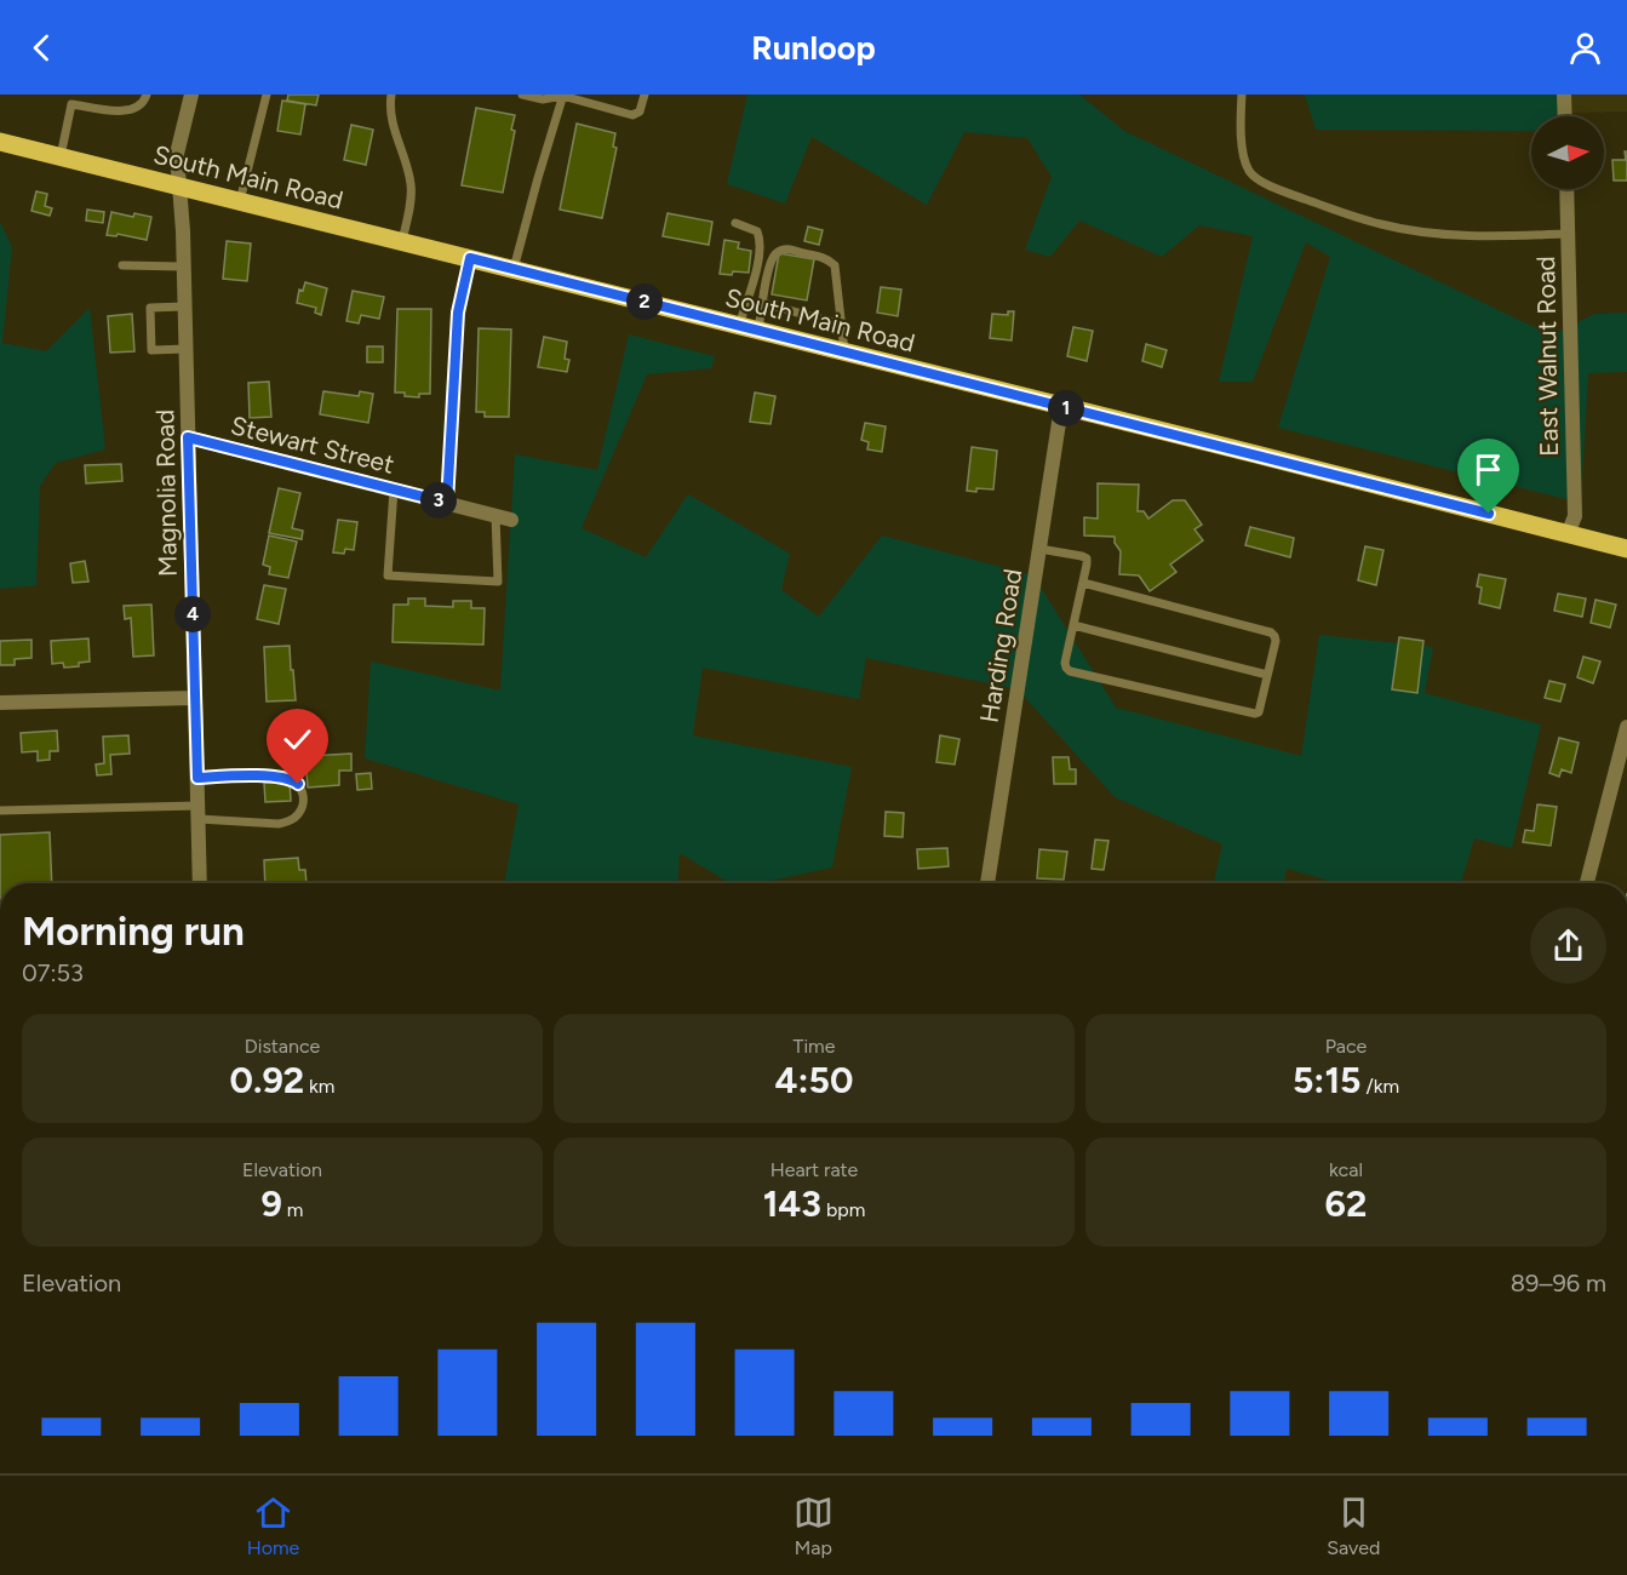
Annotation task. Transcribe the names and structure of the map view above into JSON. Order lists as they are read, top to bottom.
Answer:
{
  "streets": {
    "main road": ["South Main Road"],
    "street": [
      "East Walnut Road",
      "Stewart Street",
      "Magnolia Road",
      "Harding Road"
    ]
  },
  "crossings": [
    ["South Main Road", "East Walnut Road"],
    ["South Main Road", "Magnolia Road"],
    ["South Main Road", "Harding Road"],
    ["Stewart Street", "Magnolia Road"]
  ],
  "north": "right",
  "page": {
    "header": "Runloop",
    "pins": [
      "2",
      "1",
      "3",
      "4"
    ],
    "heading": ["Morning run", "07:53"],
    "stats": [
      ["Distance", "0.92 km"],
      ["Time", "4:50"],
      ["Pace", "5:15 /km"],
      ["Elevation", "9 m"],
      ["Heart rate", "143 bpm"],
      ["kcal", "62"]
    ],
    "chart": ["Elevation", "89–96 m"],
    "tabs": ["Home", "Map", "Saved"]
  }
}
